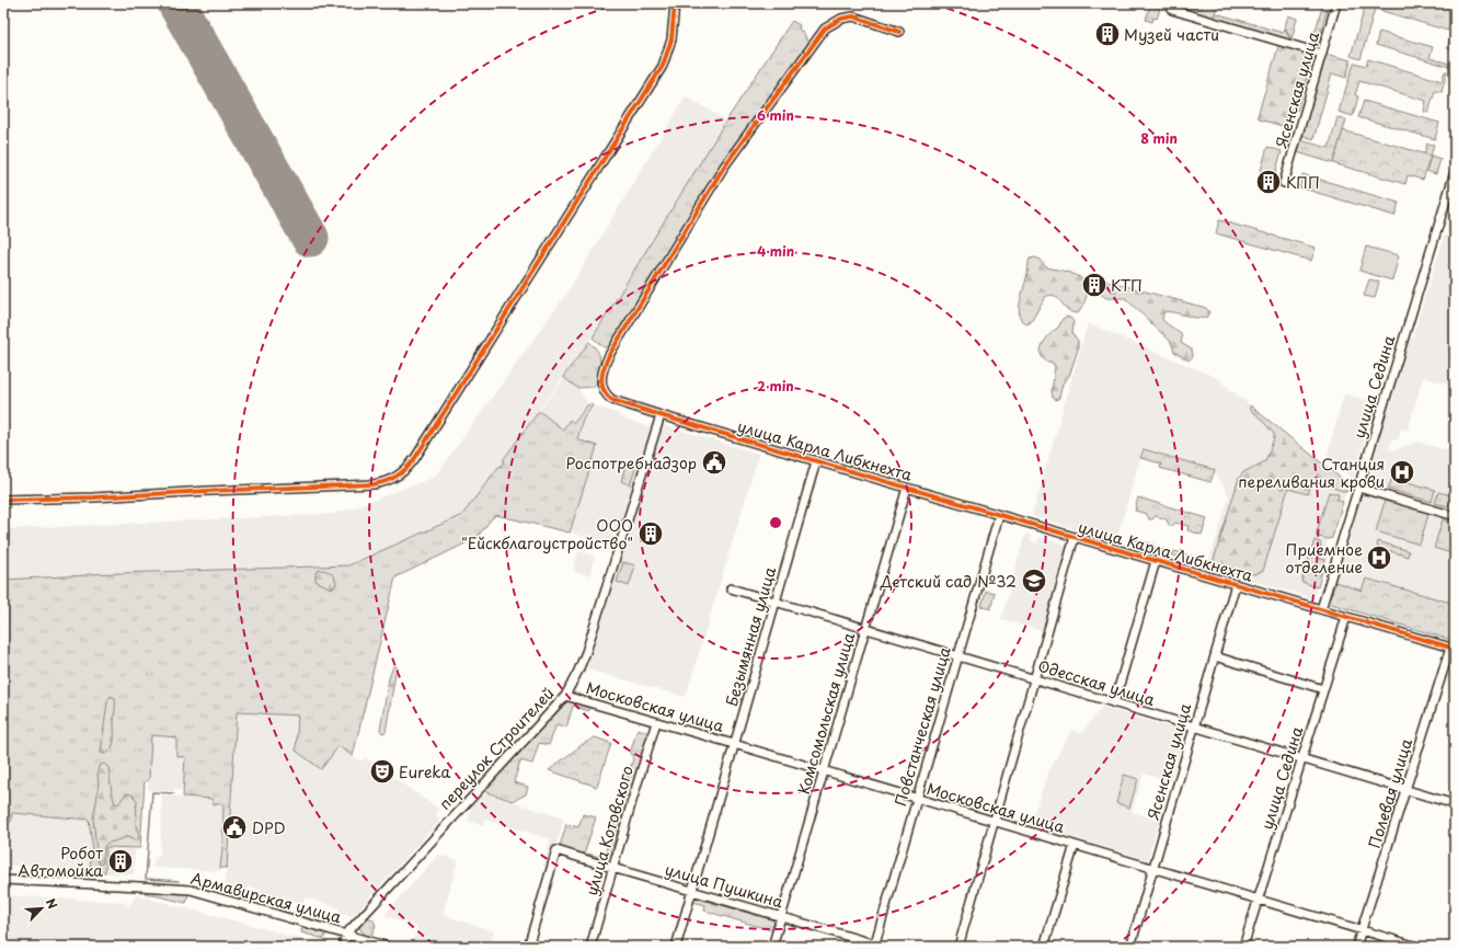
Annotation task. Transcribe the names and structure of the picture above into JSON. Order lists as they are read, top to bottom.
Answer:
{
  "streets": {
    "street": [
      "Ясенская улица",
      "улица Седина",
      "улица Карла Либкнехта",
      "Безымянная улица",
      "Одесская улица",
      "Московская улица",
      "Комсомольская улица",
      "Повстанческая улица",
      "переулок Строителей",
      "Полевая улица",
      "улица Котовского",
      "улица Пушкина",
      "Армавирская улица"
    ]
  },
  "crossings": [
    ["Ясенская улица", "улица Карла Либкнехта"],
    ["Ясенская улица", "Одесская улица"],
    ["Ясенская улица", "Московская улица"],
    ["улица Седина", "улица Карла Либкнехта"],
    ["улица Седина", "Одесская улица"],
    ["улица Седина", "Московская улица"],
    ["улица Карла Либкнехта", "Безымянная улица"],
    ["улица Карла Либкнехта", "Комсомольская улица"],
    ["улица Карла Либкнехта", "Повстанческая улица"],
    ["улица Карла Либкнехта", "переулок Строителей"],
    ["улица Карла Либкнехта", "Полевая улица"],
    ["Безымянная улица", "Одесская улица"],
    ["Безымянная улица", "Московская улица"],
    ["Безымянная улица", "улица Пушкина"],
    ["Одесская улица", "Комсомольская улица"],
    ["Одесская улица", "Повстанческая улица"],
    ["Одесская улица", "Полевая улица"],
    ["Московская улица", "Комсомольская улица"],
    ["Московская улица", "Повстанческая улица"],
    ["Московская улица", "переулок Строителей"],
    ["Московская улица", "Полевая улица"],
    ["Московская улица", "улица Котовского"],
    ["Комсомольская улица", "улица Пушкина"],
    ["Повстанческая улица", "улица Пушкина"],
    ["переулок Строителей", "Армавирская улица"],
    ["улица Котовского", "улица Пушкина"]
  ],
  "places": {
    "building": [
      "Музей части",
      "КПП",
      "КТП",
      "ООО \"Ейскблагоустройство\"",
      "Робот Автомойка"
    ],
    "public building": ["Роспотребнадзор", "DPD"],
    "hospital": ["Станция переливания крови", "Приемное отделение"],
    "school or university": ["Детский сад №32"],
    "theatre": ["Eureka"]
  },
  "north": "top right",
  "rings": [
    "6 min",
    "8 min",
    "4 min",
    "2 min"
  ]
}
